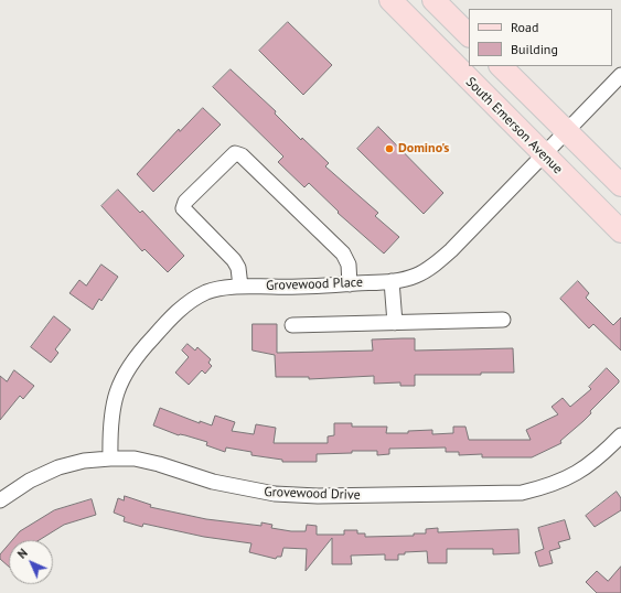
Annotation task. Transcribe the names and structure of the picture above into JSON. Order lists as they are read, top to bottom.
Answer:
{
  "streets": {
    "main road": ["South Emerson Avenue"],
    "street": ["Grovewood Place", "Grovewood Drive"]
  },
  "crossings": [
    ["South Emerson Avenue", "Grovewood Place"],
    ["Grovewood Place", "Grovewood Drive"]
  ],
  "places": ["Domino's"],
  "legend": ["Road", "Building"],
  "north": "top left"
}
